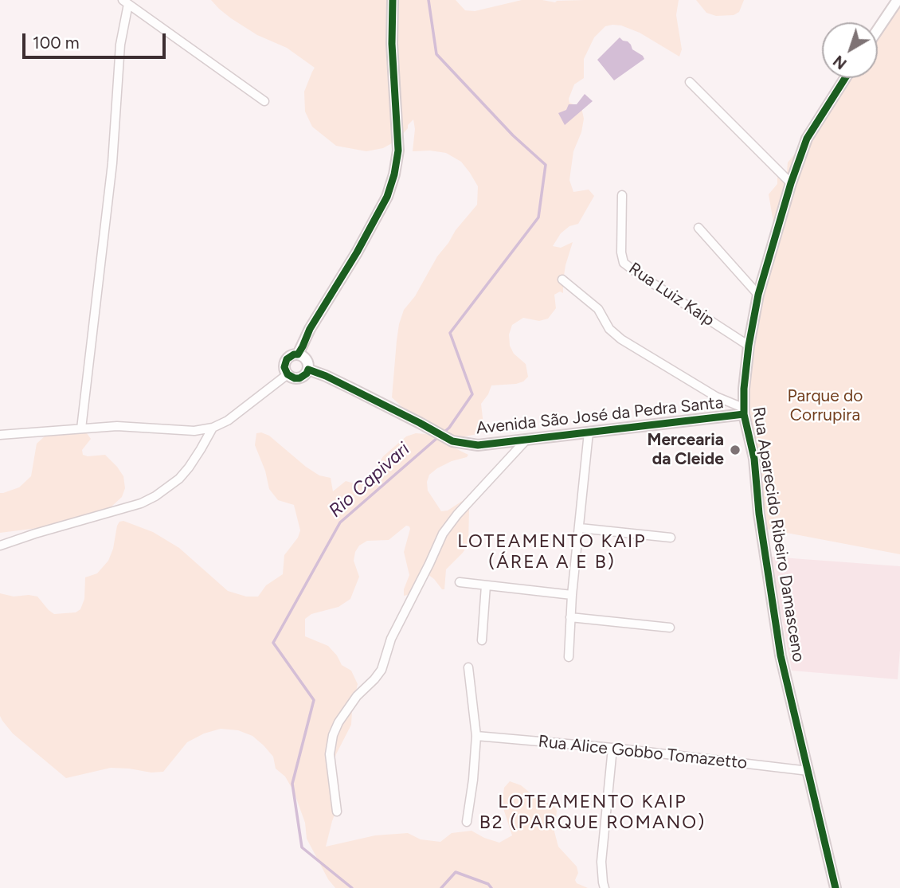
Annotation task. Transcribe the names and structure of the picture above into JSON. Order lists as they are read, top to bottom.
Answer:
{
  "streets": {
    "street": [
      "Rua Luiz Kaip",
      "Avenida São José da Pedra Santa",
      "Rua Aparecido Ribeiro Damasceno",
      "Rua Alice Gobbo Tomazetto"
    ]
  },
  "crossings": [
    ["Rua Luiz Kaip", "Rua Aparecido Ribeiro Damasceno"],
    ["Avenida São José da Pedra Santa", "Rua Aparecido Ribeiro Damasceno"],
    ["Rua Aparecido Ribeiro Damasceno", "Rua Alice Gobbo Tomazetto"]
  ],
  "districts": ["LOTEAMENTO KAIP (ÁREA A E B)", "LOTEAMENTO KAIP B2 (PARQUE ROMANO)"],
  "water": ["Rio Capivari"],
  "parks": ["Parque do Corrupira"],
  "places": ["Mercearia da Cleide"],
  "scale_bar": "100 m",
  "north": "bottom left"
}
